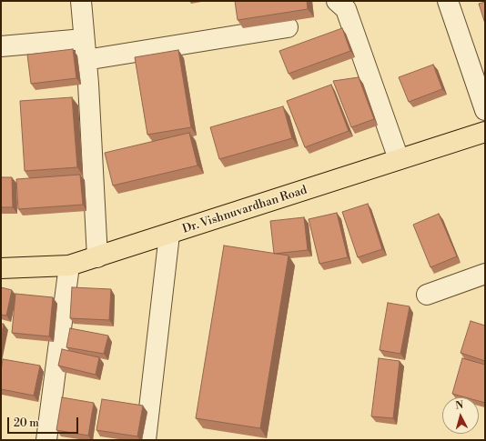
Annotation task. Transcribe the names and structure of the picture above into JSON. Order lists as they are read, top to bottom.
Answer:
{
  "streets": {
    "main road": ["Dr. Vishnuvardhan Road"]
  },
  "scale_bar": "20 m",
  "north": "top"
}
